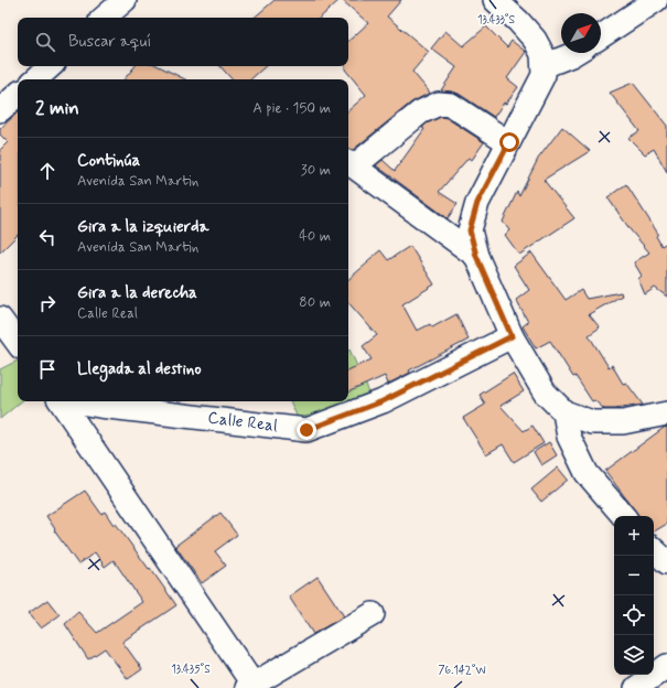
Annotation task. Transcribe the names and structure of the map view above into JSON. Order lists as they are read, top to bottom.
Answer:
{
  "streets": {
    "street": ["Calle Real"]
  },
  "north": "top right",
  "page": {
    "search": "Buscar aquí",
    "heading": ["2 min", "A pie · 150 m"],
    "list": [
      ["Continúa", "Avenida San Martin", "30 m"],
      ["Gira a la izquierda", "Avenida San Martin", "40 m"],
      ["Gira a la derecha", "Calle Real", "80 m"],
      "Llegada al destino"
    ],
    "map_buttons": ["+", "−"]
  },
  "coordinates": ["13.433°S", "13.435°S", "76.142°W"]
}
